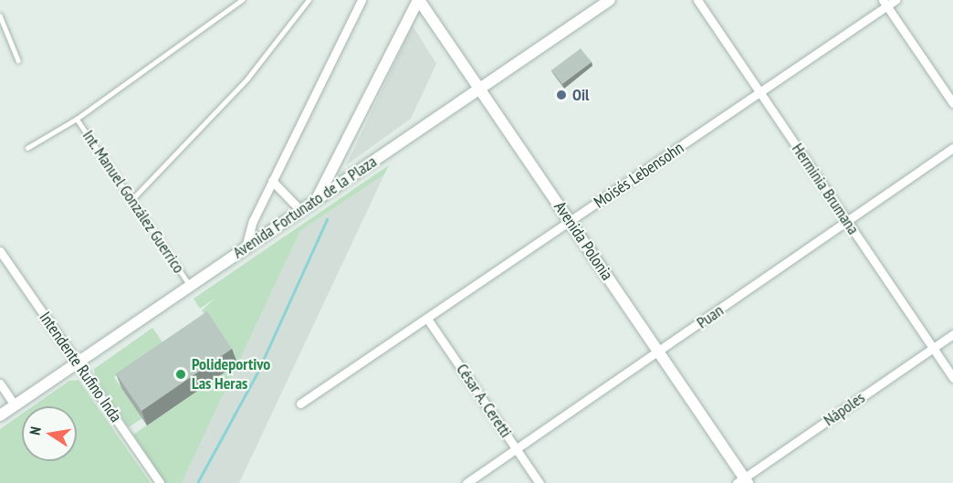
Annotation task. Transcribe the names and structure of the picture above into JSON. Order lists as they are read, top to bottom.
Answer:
{
  "streets": {
    "main road": ["Avenida Fortunato de la Plaza", "Avenida Polonia"],
    "street": [
      "Moisés Lebensohn",
      "Herminia Brumana",
      "Puan",
      "Intendente Rufino Inda",
      "César A. Ceretti",
      "Nápoles"
    ],
    "lane": ["Int. Manuel González Guerrico"]
  },
  "crossings": [
    ["Moisés Lebensohn", "Herminia Brumana"],
    ["Moisés Lebensohn", "Avenida Polonia"],
    ["Moisés Lebensohn", "César A. Ceretti"],
    ["Herminia Brumana", "Puan"],
    ["Herminia Brumana", "Nápoles"],
    ["Int. Manuel González Guerrico", "Avenida Fortunato de la Plaza"],
    ["Avenida Fortunato de la Plaza", "Avenida Polonia"],
    ["Avenida Fortunato de la Plaza", "Intendente Rufino Inda"],
    ["Avenida Polonia", "Puan"],
    ["Avenida Polonia", "Nápoles"],
    ["Puan", "César A. Ceretti"]
  ],
  "places": ["Oil", "Polideportivo Las Heras"],
  "north": "left"
}
